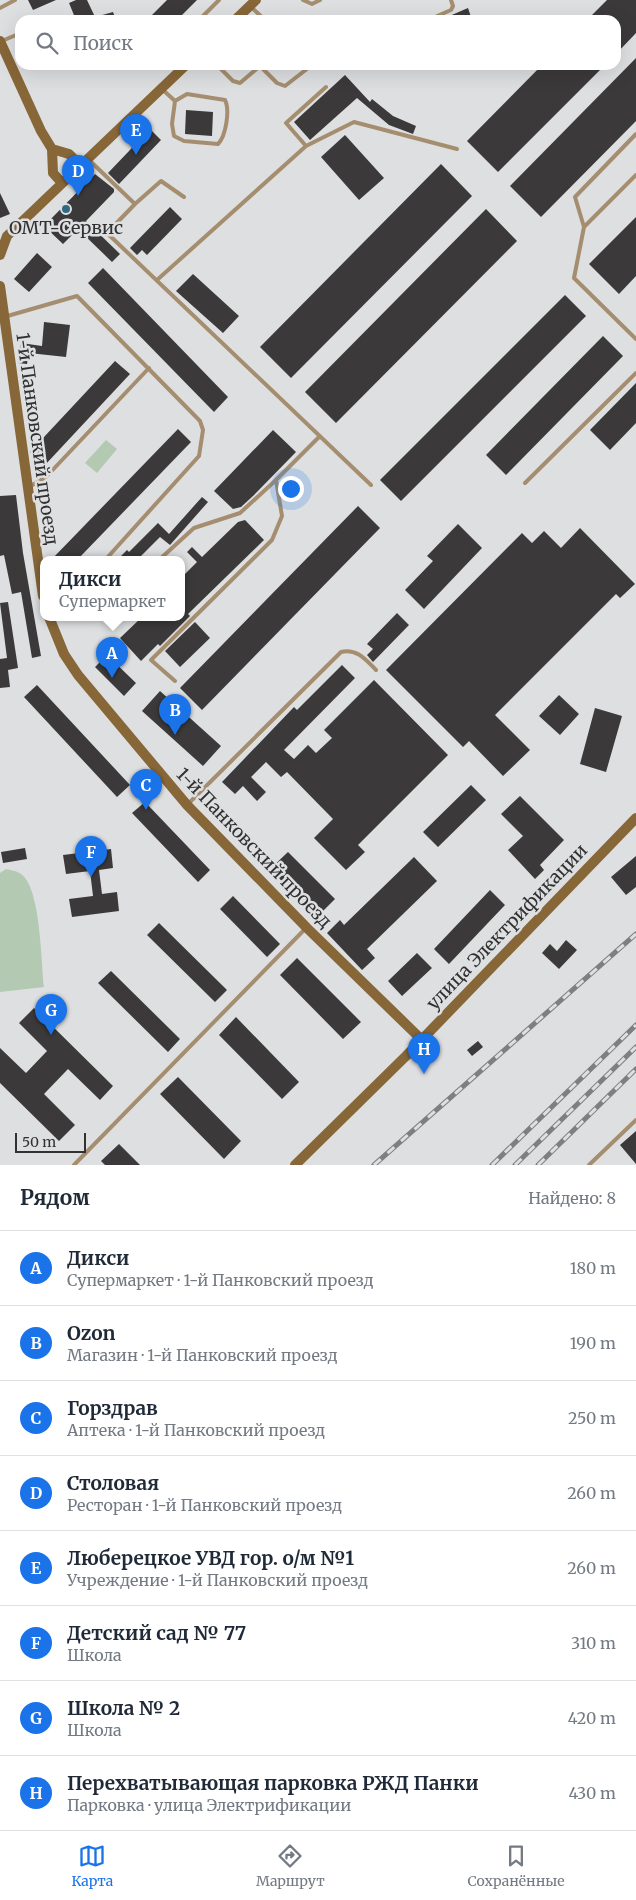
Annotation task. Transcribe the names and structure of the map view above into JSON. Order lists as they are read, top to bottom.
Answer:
{
  "streets": {
    "street": ["1-й Панковский проезд", "улица Электрификации"]
  },
  "crossings": [
    ["1-й Панковский проезд", "улица Электрификации"]
  ],
  "places": ["ОМТ-Сервис"],
  "scale_bar": "50 m",
  "page": {
    "search": "Поиск",
    "pins": [
      "E",
      "D",
      "A",
      "B",
      "C",
      "F",
      "G",
      "H"
    ],
    "popup": ["Дикси", "Супермаркет"],
    "scale": "50 m",
    "heading": ["Рядом", "Найдено: 8"],
    "list": [
      {
        "mark": "A",
        "name": "Дикси",
        "note": "Супермаркет · 1-й Панковский проезд",
        "value": "180 m"
      },
      {
        "mark": "B",
        "name": "Ozon",
        "note": "Магазин · 1-й Панковский проезд",
        "value": "190 m"
      },
      {
        "mark": "C",
        "name": "Горздрав",
        "note": "Аптека · 1-й Панковский проезд",
        "value": "250 m"
      },
      {
        "mark": "D",
        "name": "Столовая",
        "note": "Ресторан · 1-й Панковский проезд",
        "value": "260 m"
      },
      {
        "mark": "E",
        "name": "Люберецкое УВД гор. о/м №1",
        "note": "Учреждение · 1-й Панковский проезд",
        "value": "260 m"
      },
      {
        "mark": "F",
        "name": "Детский сад № 77",
        "note": "Школа",
        "value": "310 m"
      },
      {
        "mark": "G",
        "name": "Школа № 2",
        "note": "Школа",
        "value": "420 m"
      },
      {
        "mark": "H",
        "name": "Перехватывающая парковка РЖД Панки",
        "note": "Парковка · улица Электрификации",
        "value": "430 m"
      }
    ],
    "nav": ["Карта", "Маршрут", "Сохранённые"]
  }
}
